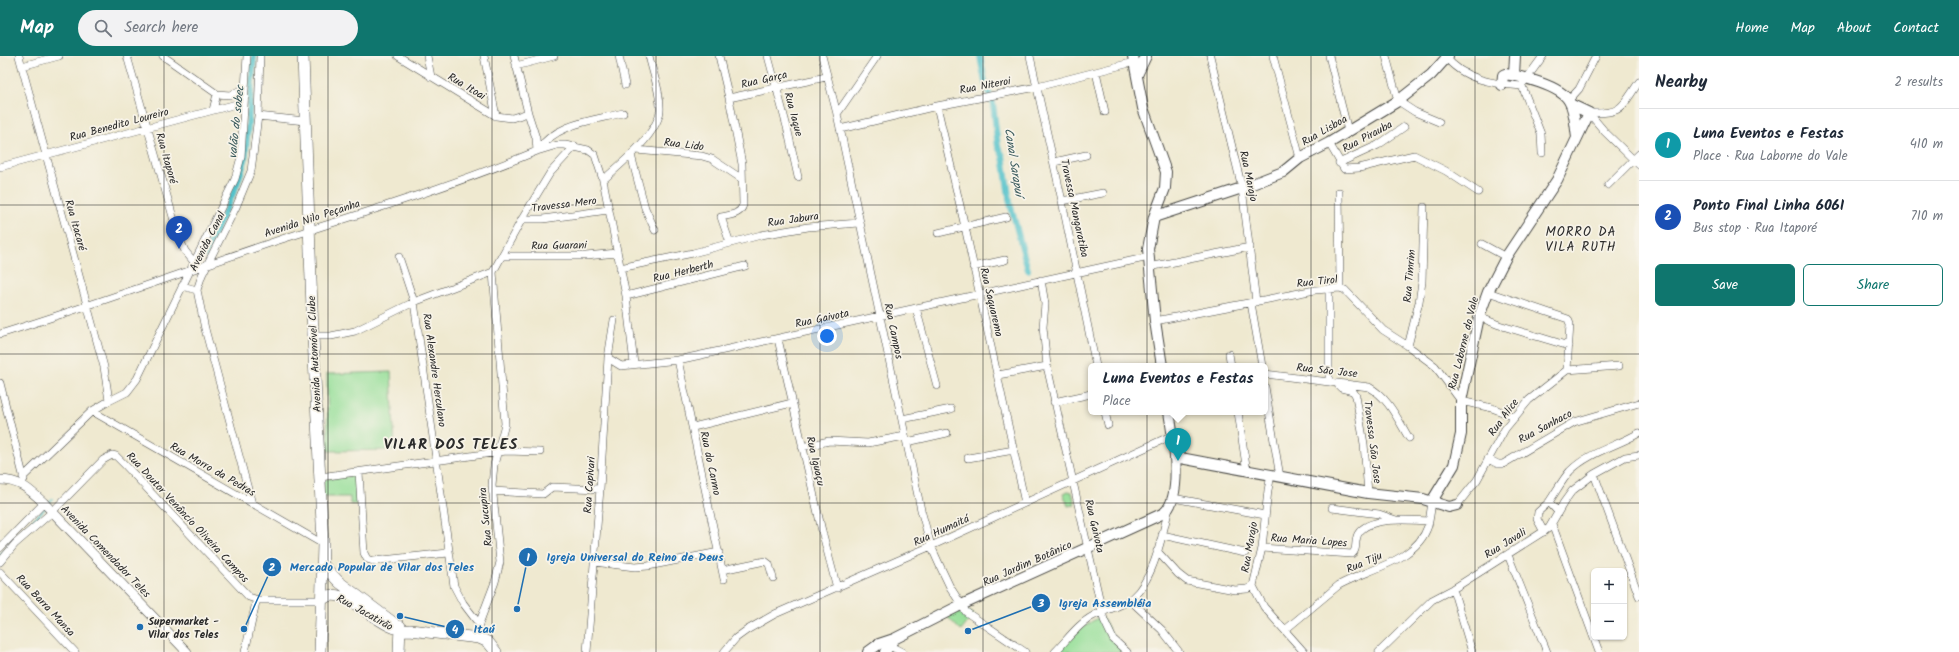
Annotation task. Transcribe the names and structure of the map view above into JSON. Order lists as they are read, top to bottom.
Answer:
{
  "streets": {
    "main road": [
      "Rua Lisboa",
      "Rua Laborne do Vale",
      "Avenida Automóvel Clube",
      "Rua Jardim Botânico",
      "Rua Jacatirão"
    ],
    "street": [
      "Rua Garça",
      "Rua Niteroi",
      "Rua Itoai",
      "Rua Iaque",
      "Rua Benedito Loureiro",
      "Rua Pirauba",
      "Rua Lido",
      "Rua Itaporé",
      "Rua Marajo",
      "Travessa Mero",
      "Travessa Mangaratiba",
      "Avenida Nilo Peçanha",
      "Rua Jabura",
      "Rua Itacaré",
      "Avenida Canal",
      "Rua Guarani",
      "Rua Herberth",
      "Rua Timrim",
      "Rua Tirol",
      "Rua Saquarema",
      "Rua Gaivota",
      "Rua Campos",
      "Rua Alexandre Herculano",
      "Rua Sāo Jose",
      "Rua Alice",
      "Rua Sanhaco",
      "Travessa Sāo Jose",
      "Rua Iguaçu",
      "Rua do Carmo",
      "Rua Morro da Pedras",
      "Rua Capivari",
      "Rua Doutor Venâncio Oliveira Campos",
      "Rua Sucupira",
      "Rua Humaitá",
      "Rua Maria Lopes",
      "Rua Javali",
      "Avenida Comendador Teles",
      "Rua Tiju",
      "Rua Barra Mansa"
    ]
  },
  "crossings": [
    ["Rua Garça", "Rua Iaque"],
    ["Rua Garça", "Rua Campos"],
    ["Rua Niteroi", "Travessa Mangaratiba"],
    ["Rua Niteroi", "Rua Saquarema"],
    ["Rua Niteroi", "Rua Campos"],
    ["Rua Benedito Loureiro", "Rua Itaporé"],
    ["Rua Benedito Loureiro", "Rua Itacaré"],
    ["Rua Benedito Loureiro", "Avenida Canal"],
    ["Rua Lisboa", "Rua Marajo"],
    ["Rua Itaporé", "Avenida Nilo Peçanha"],
    ["Rua Itaporé", "Avenida Canal"],
    ["Rua Marajo", "Rua Tirol"],
    ["Rua Marajo", "Rua Gaivota"],
    ["Rua Marajo", "Rua Maria Lopes"],
    ["Rua Marajo", "Rua Tiju"],
    ["Travessa Mangaratiba", "Rua Gaivota"],
    ["Avenida Nilo Peçanha", "Rua Itacaré"],
    ["Avenida Nilo Peçanha", "Avenida Canal"],
    ["Avenida Nilo Peçanha", "Avenida Automóvel Clube"],
    ["Rua Jabura", "Rua Campos"],
    ["Rua Itacaré", "Avenida Canal"],
    ["Rua Timrim", "Rua Tirol"],
    ["Rua Tirol", "Rua Laborne do Vale"],
    ["Rua Saquarema", "Rua Gaivota"],
    ["Rua Saquarema", "Rua Humaitá"],
    ["Rua Gaivota", "Rua Campos"],
    ["Rua Gaivota", "Rua Iguaçu"],
    ["Rua Gaivota", "Rua do Carmo"],
    ["Rua Gaivota", "Rua Capivari"],
    ["Rua Gaivota", "Rua Humaitá"],
    ["Rua Gaivota", "Rua Jardim Botânico"],
    ["Rua Campos", "Rua Humaitá"],
    ["Rua Campos", "Rua Jardim Botânico"],
    ["Rua Laborne do Vale", "Rua Tiju"],
    ["Avenida Automóvel Clube", "Rua Morro da Pedras"],
    ["Avenida Automóvel Clube", "Rua Jacatirão"],
    ["Rua Alexandre Herculano", "Rua Sucupira"],
    ["Rua Sāo Jose", "Travessa Sāo Jose"],
    ["Rua Alice", "Rua Sanhaco"],
    ["Rua Iguaçu", "Rua Humaitá"],
    ["Rua Doutor Venâncio Oliveira Campos", "Avenida Comendador Teles"],
    ["Rua Sucupira", "Rua Jacatirão"],
    ["Rua Maria Lopes", "Rua Tiju"]
  ],
  "districts": ["MORRO DA VILA RUTH", "VILAR DOS TELES"],
  "water": ["valão do sobec", "Canal Sarapuí"],
  "places": [
    "Igreja Universal do Reino de Deus",
    "Itaú",
    "Supermarket - Vilar dos Teles",
    "Mercado Popular de Vilar dos Teles",
    "Igreja Assembléia"
  ],
  "page": {
    "header": "Map",
    "search": "Search here",
    "nav": [
      "Home",
      "Map",
      "About",
      "Contact"
    ],
    "heading": ["Nearby", "2 results"],
    "list": [
      {
        "mark": "1",
        "name": "Luna Eventos e Festas",
        "note": "Place · Rua Laborne do Vale",
        "value": "410 m"
      },
      {
        "mark": "2",
        "name": "Ponto Final Linha 606I",
        "note": "Bus stop · Rua Itaporé",
        "value": "710 m"
      }
    ],
    "pins": ["2", "1"],
    "buttons": ["Save", "Share"],
    "popup": ["Luna Eventos e Festas", "Place"],
    "map_buttons": ["+", "−"]
  }
}
